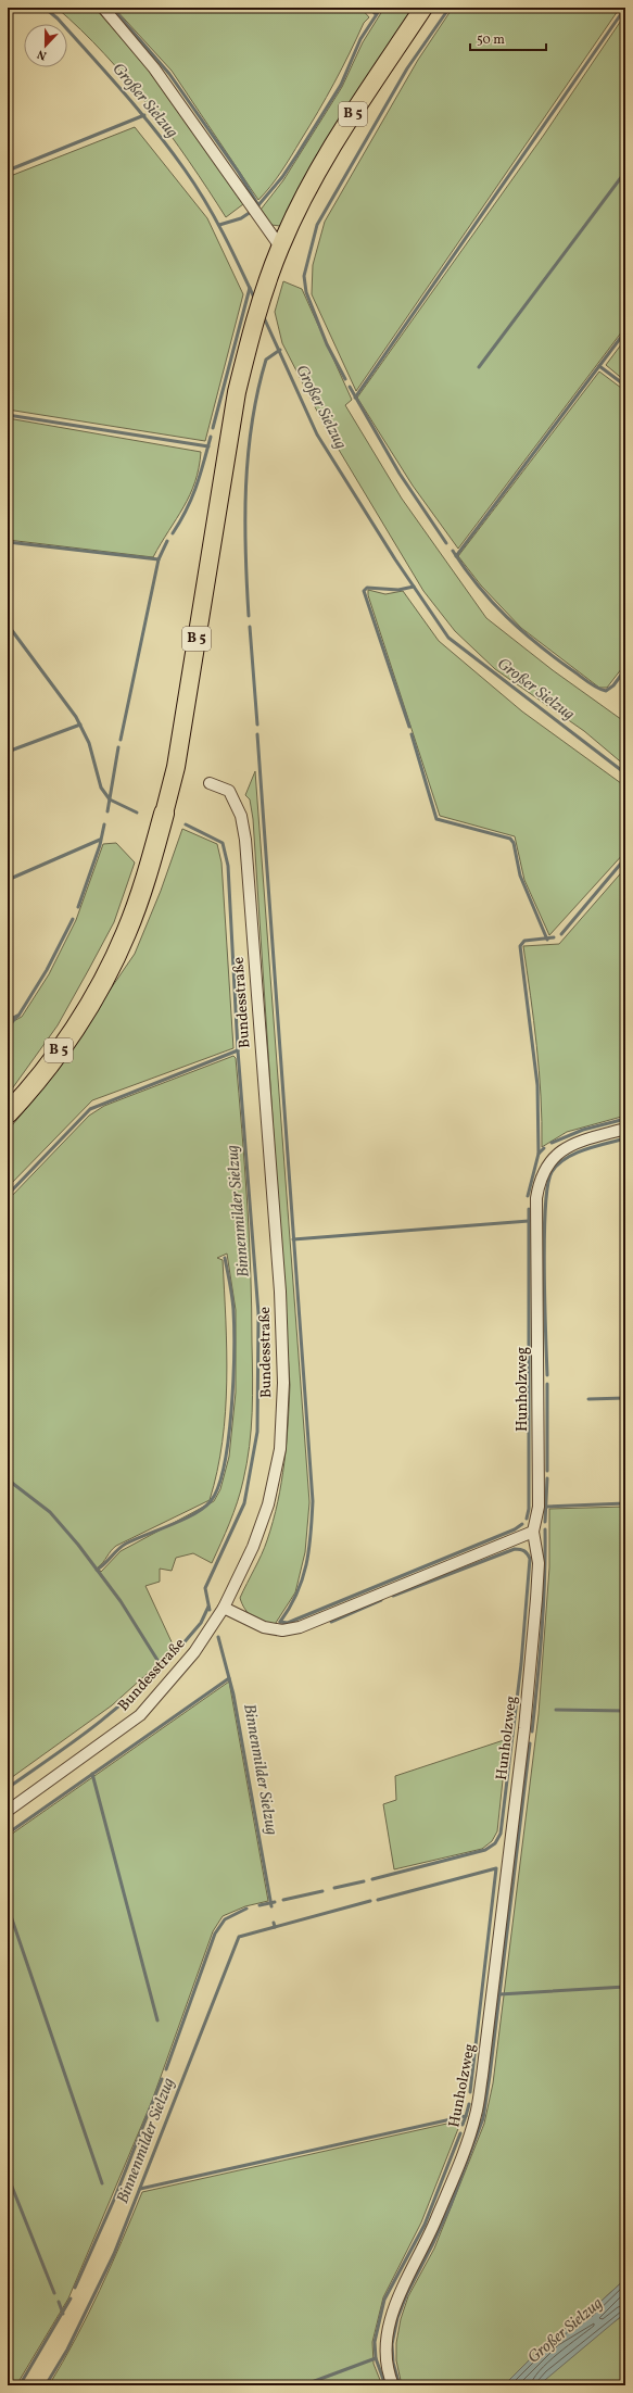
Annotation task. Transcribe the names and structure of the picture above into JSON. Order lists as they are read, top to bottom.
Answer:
{
  "streets": {
    "highway": ["B 5"],
    "street": ["Bundesstraße", "Hunholzweg"]
  },
  "water": ["Großer Sielzug", "Binnenmilder Sielzug"],
  "scale_bar": "50 m",
  "north": "bottom"
}
